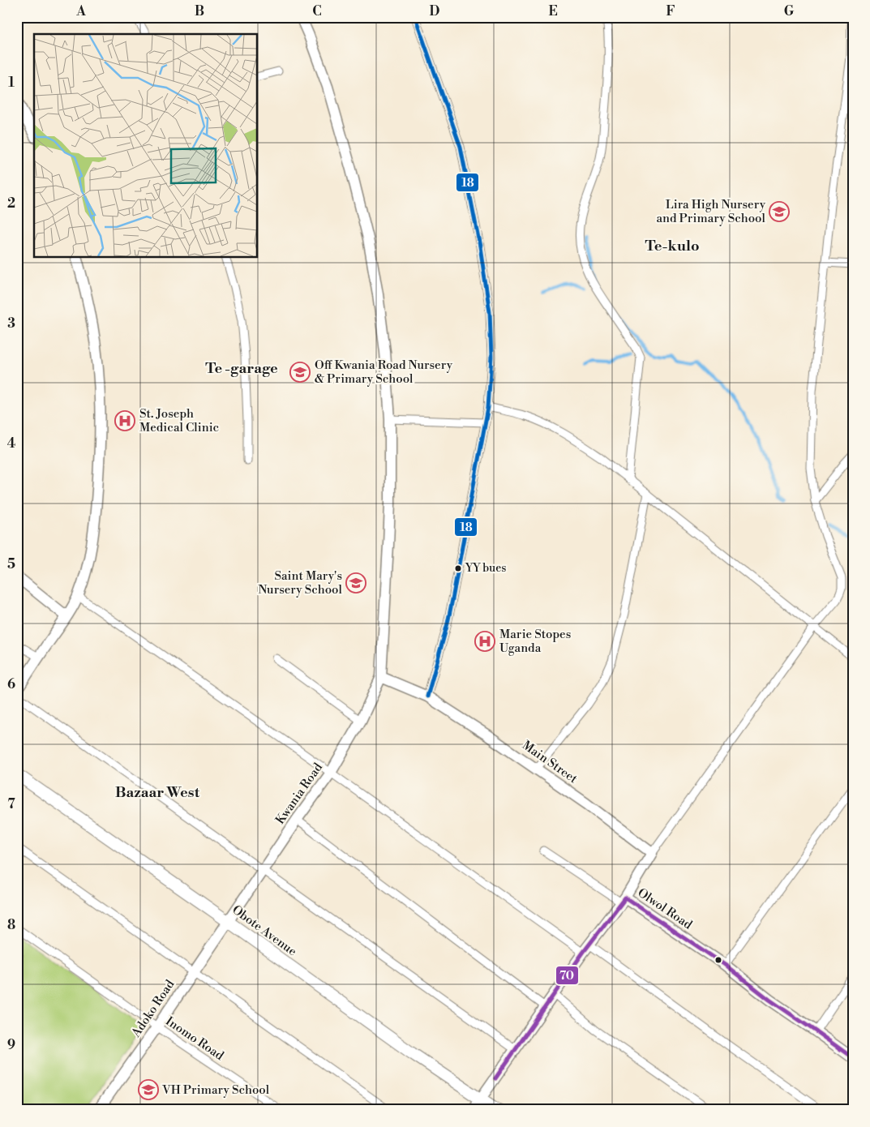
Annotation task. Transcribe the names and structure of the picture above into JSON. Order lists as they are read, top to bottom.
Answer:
{
  "streets": {
    "main road": ["Obote Avenue"],
    "street": [
      "Main Street",
      "Kwania Road",
      "Olwol Road",
      "Adoko Road",
      "Inomo Road"
    ]
  },
  "crossings": [
    ["Main Street", "Kwania Road"],
    ["Kwania Road", "Obote Avenue"],
    ["Kwania Road", "Adoko Road"],
    ["Olwol Road", "Obote Avenue"],
    ["Obote Avenue", "Adoko Road"],
    ["Adoko Road", "Inomo Road"]
  ],
  "districts": ["Te-kulo", "Te -garage", "Bazaar West"],
  "places": {
    "school or university": [
      "Lira High Nursery and Primary School",
      "Off Kwania Road Nursery & Primary School",
      "Saint Mary's Nursery School",
      "VH Primary School"
    ],
    "hospital": ["St. Joseph Medical Clinic", "Marie Stopes Uganda"],
    "other": ["YY bues"]
  },
  "lines": ["transit line 18", "transit line 70"],
  "grid": {
    "columns": [
      "A",
      "B",
      "C",
      "D",
      "E",
      "F",
      "G"
    ],
    "rows": [
      "1",
      "2",
      "3",
      "4",
      "5",
      "6",
      "7",
      "8",
      "9"
    ]
  }
}
